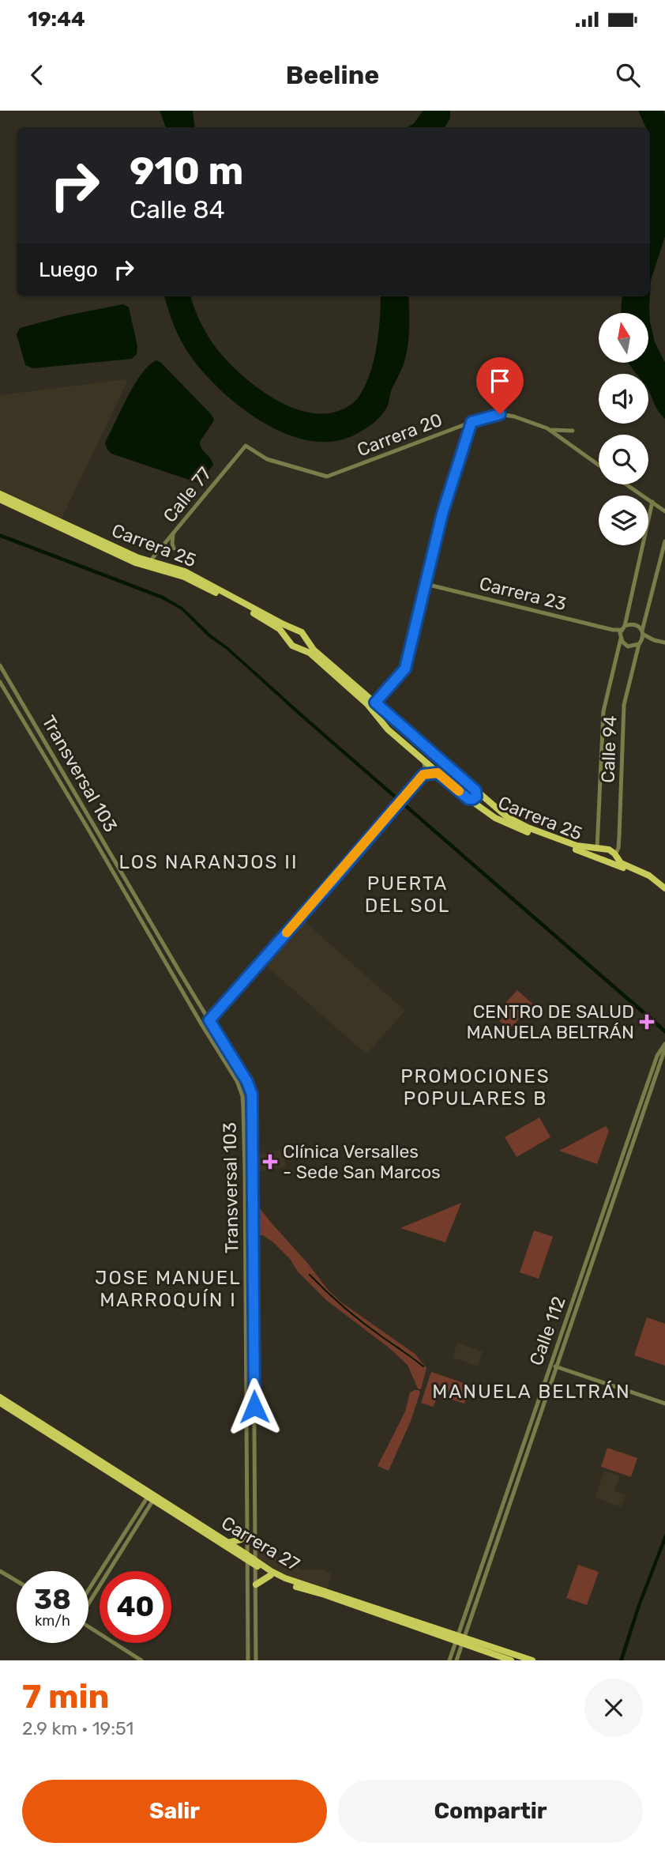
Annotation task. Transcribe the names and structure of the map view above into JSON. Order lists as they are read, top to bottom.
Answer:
{
  "streets": {
    "main road": ["Carrera 25", "Carrera 27"],
    "street": [
      "Carrera 20",
      "Calle 77",
      "Carrera 23",
      "Calle 94",
      "Transversal 103",
      "Calle 112"
    ]
  },
  "crossings": [
    ["Carrera 20", "Calle 77"],
    ["Calle 77", "Carrera 25"],
    ["Carrera 25", "Calle 94"],
    ["Carrera 23", "Calle 94"],
    ["Transversal 103", "Carrera 27"],
    ["Calle 112", "Carrera 27"]
  ],
  "districts": [
    "LOS NARANJOS II",
    "PUERTA DEL SOL",
    "PROMOCIONES POPULARES B",
    "JOSE MANUEL MARROQUÍN I",
    "MANUELA BELTRÁN"
  ],
  "places": {
    "health": ["CENTRO DE SALUD MANUELA BELTRÁN", "Clínica Versalles - Sede San Marcos"]
  },
  "north": "top",
  "page": {
    "status": "19:44",
    "header": "Beeline",
    "turn": ["910 m", "Calle 84"],
    "then": "Luego",
    "speed": "38 km/h",
    "limit": "40",
    "heading": ["7 min", "2.9 km · 19:51"],
    "buttons": ["Salir", "Compartir"]
  }
}
